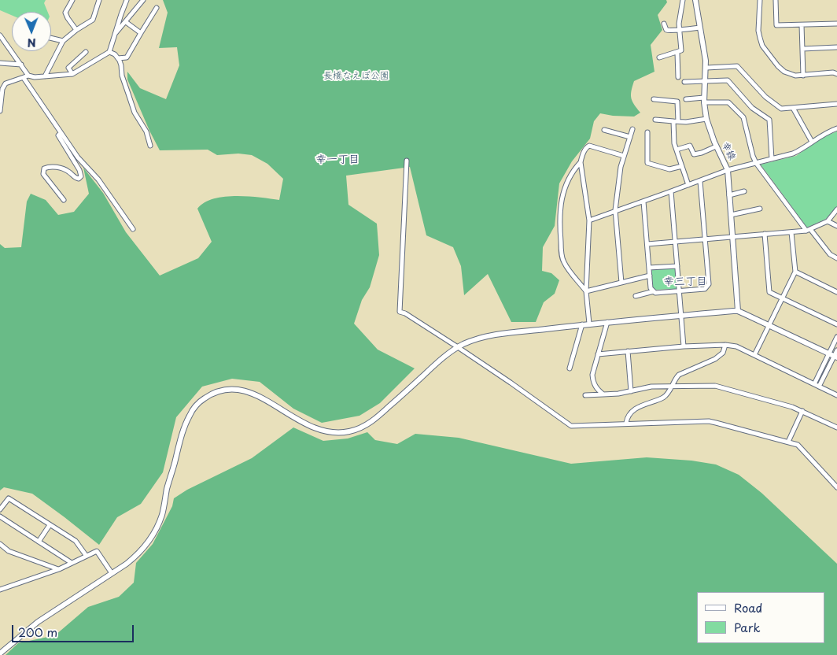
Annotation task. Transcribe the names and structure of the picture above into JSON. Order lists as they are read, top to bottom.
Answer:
{
  "streets": {
    "street": ["幸線"]
  },
  "districts": ["幸一丁目", "幸三丁目"],
  "parks": ["長橋なえぼ公園"],
  "legend": ["Road", "Park"],
  "scale_bar": "200 m",
  "north": "bottom"
}
